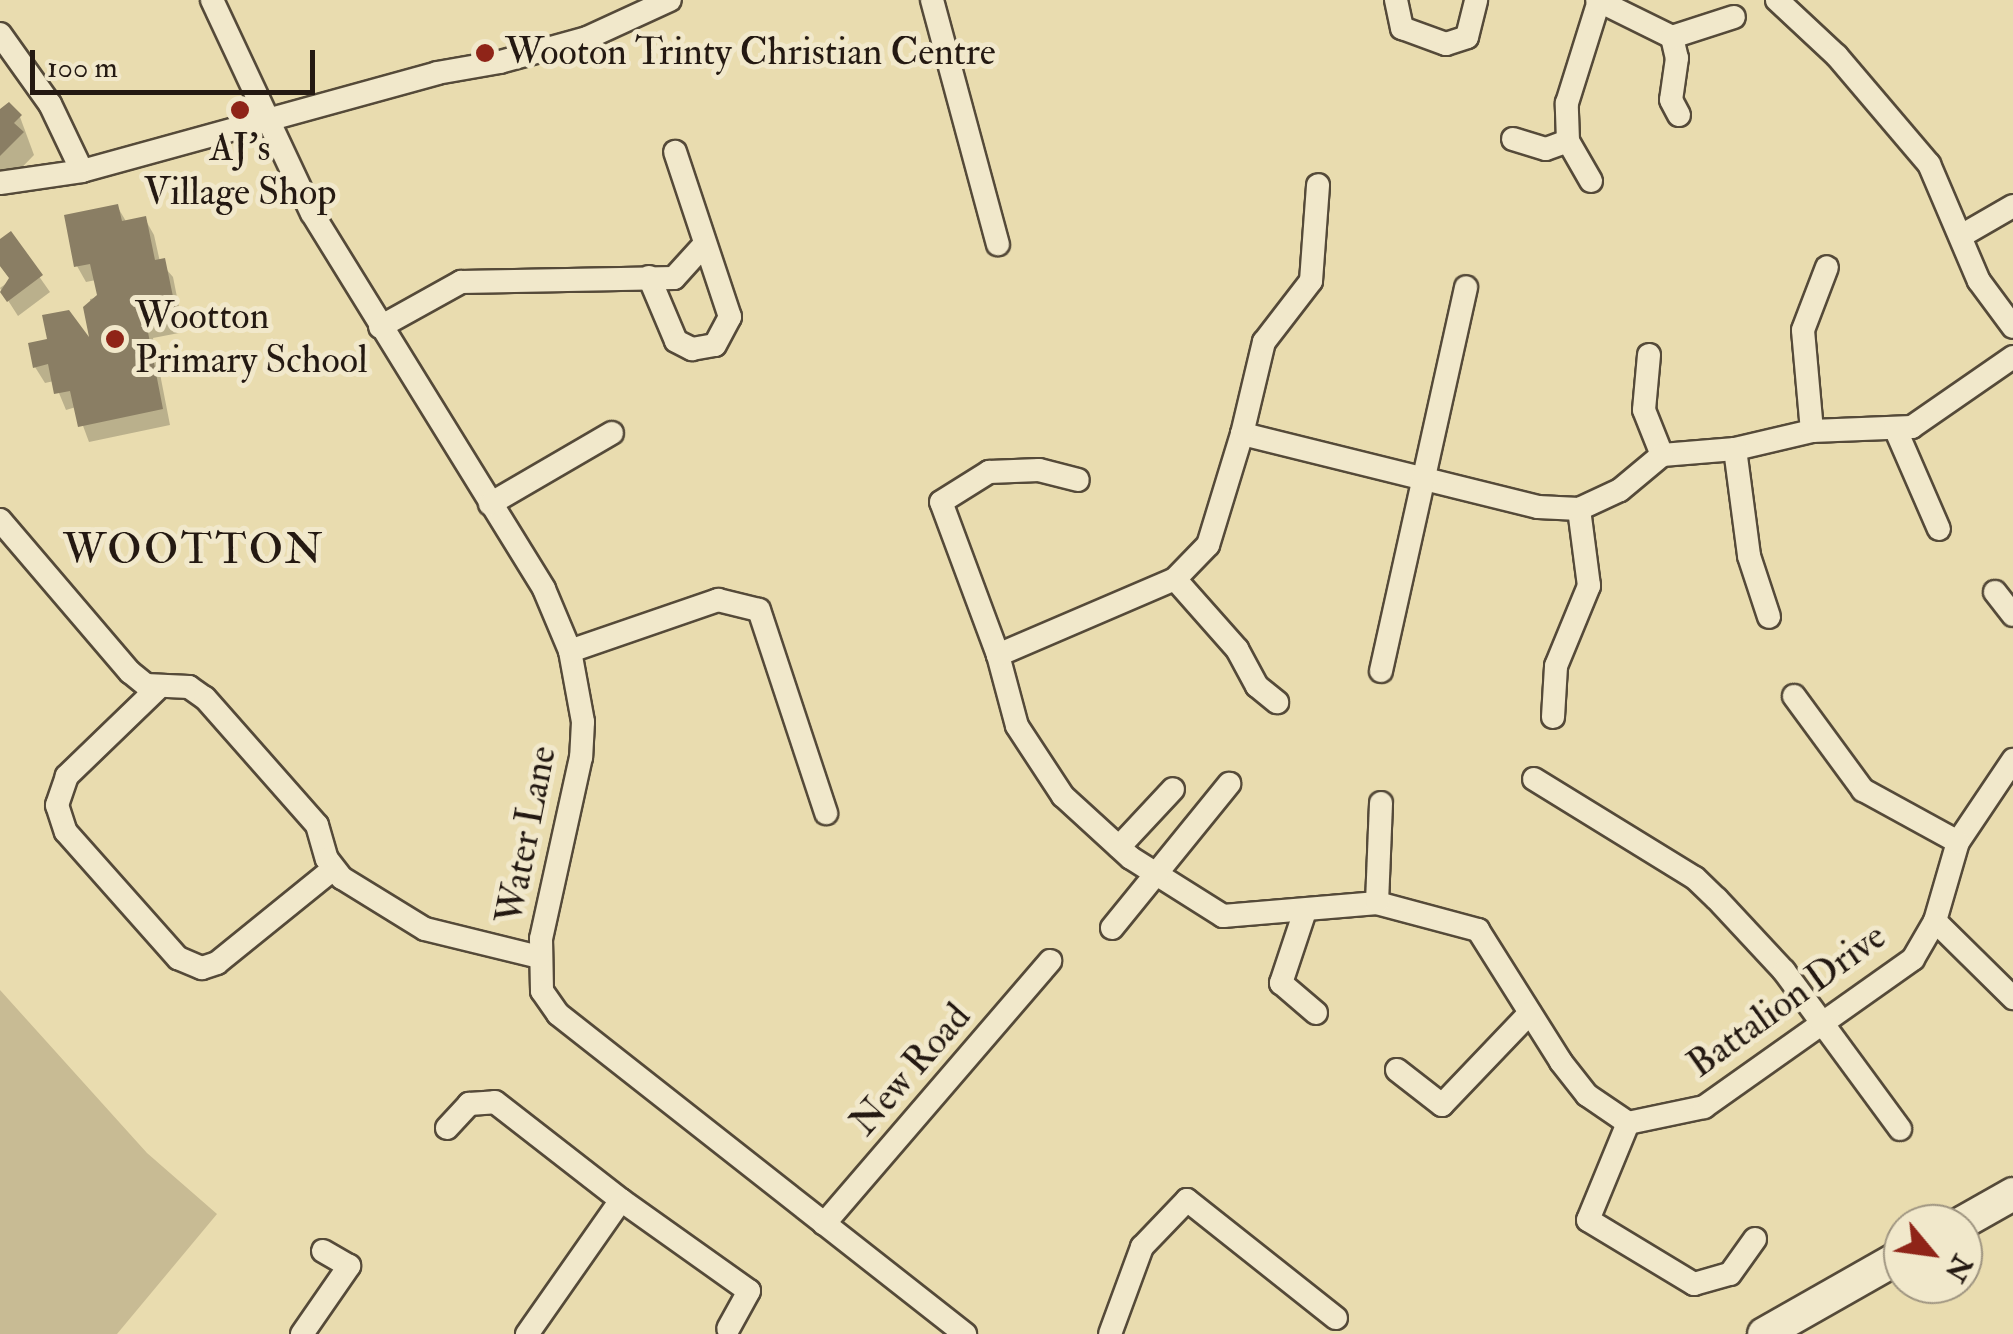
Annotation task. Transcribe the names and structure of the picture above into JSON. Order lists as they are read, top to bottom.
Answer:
{
  "streets": {
    "street": ["Water Lane", "Battalion Drive", "New Road"]
  },
  "crossings": [
    ["Water Lane", "New Road"]
  ],
  "districts": ["WOOTTON"],
  "places": ["Wooton Trinty Christian Centre", "AJ's Village Shop", "Wootton Primary School"],
  "scale_bar": "100 m",
  "north": "bottom right"
}
